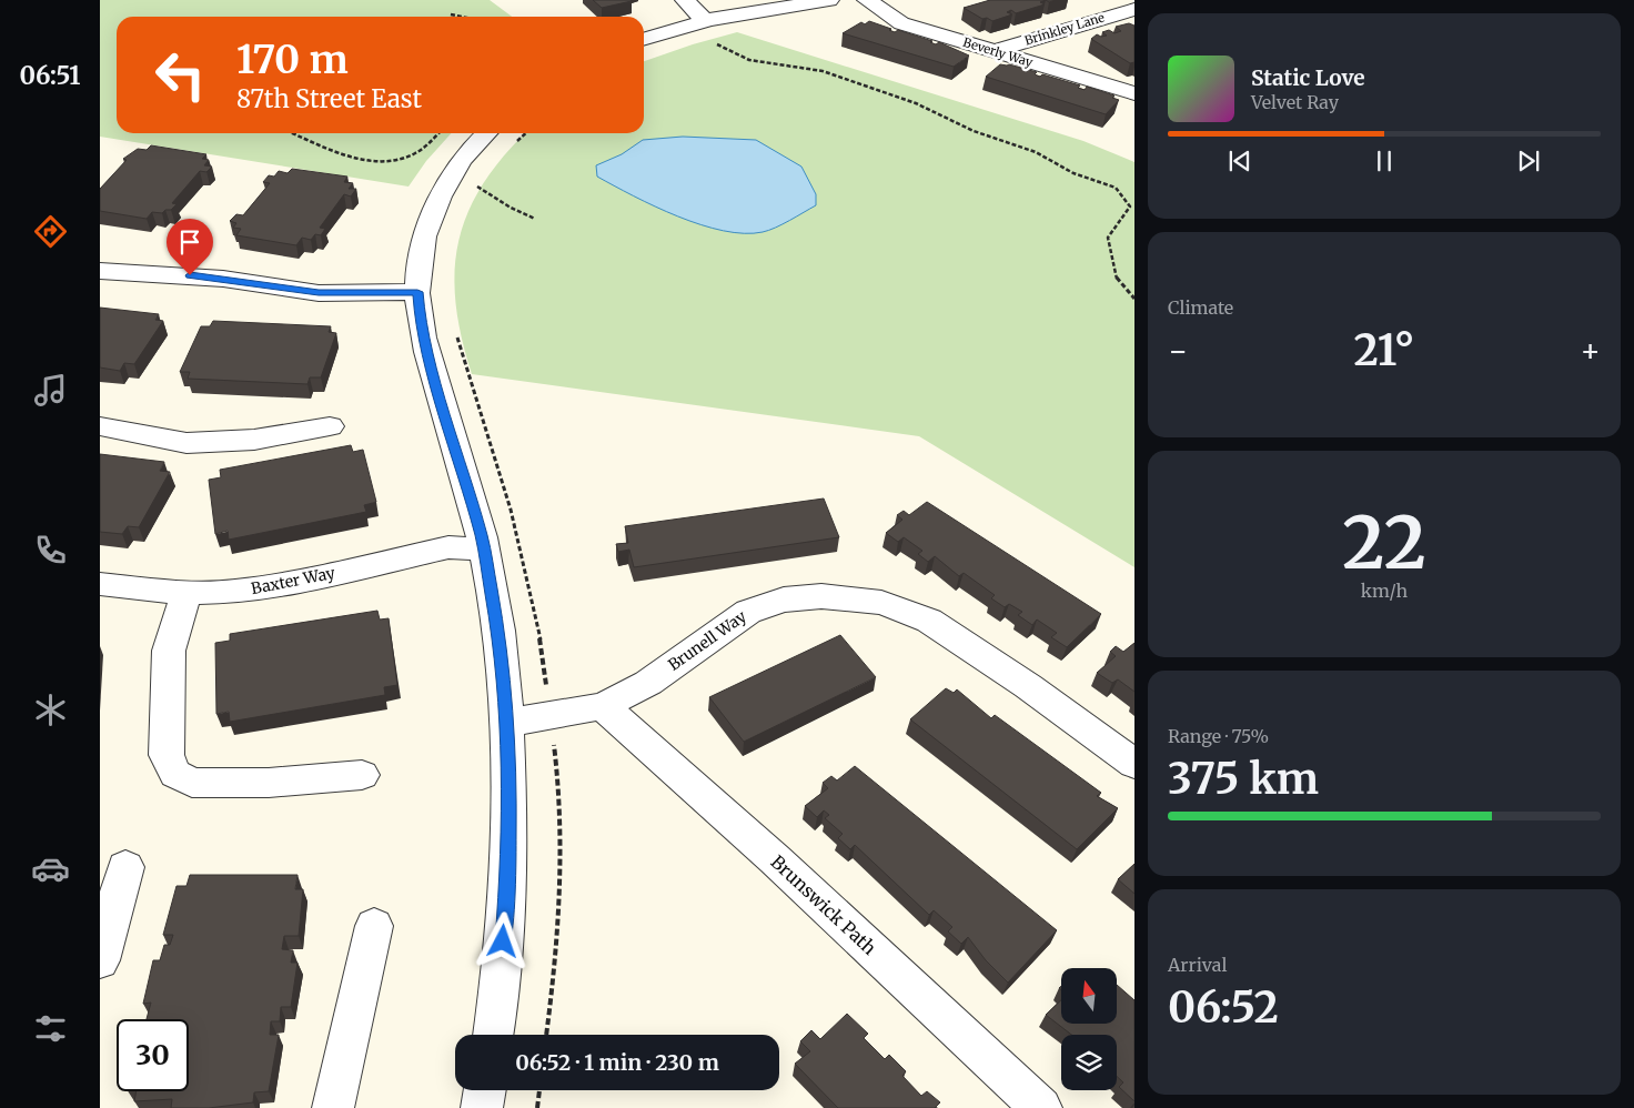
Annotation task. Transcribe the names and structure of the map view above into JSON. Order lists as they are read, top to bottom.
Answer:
{
  "streets": {
    "street": [
      "Brinkley Lane",
      "Beverly Way",
      "Baxter Way",
      "Brunell Way",
      "Brunswick Path"
    ]
  },
  "crossings": [
    ["Brinkley Lane", "Beverly Way"],
    ["Brunell Way", "Brunswick Path"]
  ],
  "north": "top",
  "page": {
    "tabs": "06:51",
    "turn": ["170 m", "87th Street East"],
    "song": ["Static Love", "Velvet Ray"],
    "tile": [
      "Climate",
      ["22", "km/h"],
      ["Range · 75%", "375 km"],
      ["Arrival", "06:52"]
    ],
    "heat": ["−", "21°", "+"],
    "limit": "30",
    "trip": "06:52 · 1 min · 230 m"
  }
}
